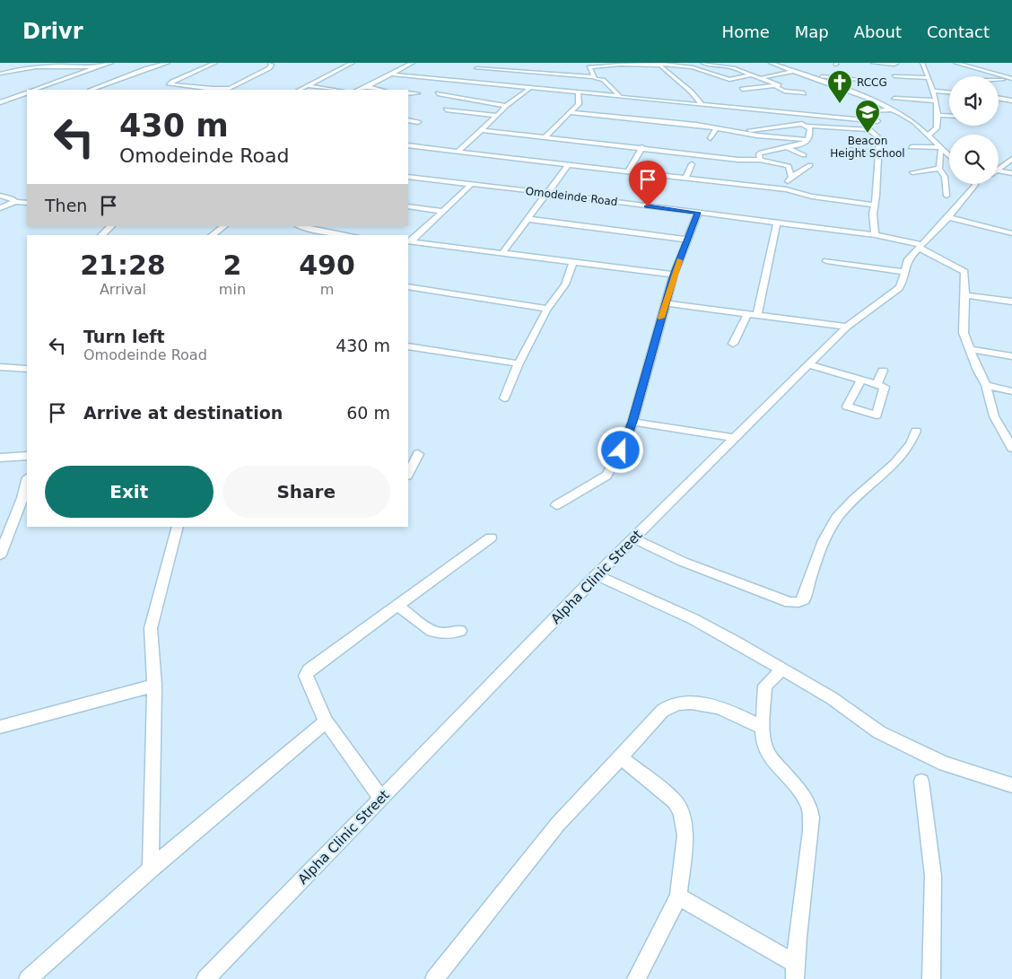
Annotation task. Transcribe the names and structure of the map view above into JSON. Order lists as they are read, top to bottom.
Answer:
{
  "streets": {
    "street": ["Omodeinde Road", "Alpha Clinic Street"]
  },
  "crossings": [
    ["Omodeinde Road", "Alpha Clinic Street"]
  ],
  "places": {
    "church": ["RCCG"],
    "school or university": ["Beacon Height School"]
  },
  "page": {
    "header": "Drivr",
    "nav": [
      "Home",
      "Map",
      "About",
      "Contact"
    ],
    "turn": ["430 m", "Omodeinde Road"],
    "then": "Then",
    "eta": [
      "21:28",
      "Arrival",
      "2",
      "min",
      "490",
      "m"
    ],
    "list": [
      {
        "name": "Turn left",
        "note": "Omodeinde Road",
        "value": "430 m"
      },
      {
        "name": "Arrive at destination",
        "value": "60 m"
      }
    ],
    "buttons": ["Exit", "Share"]
  }
}
